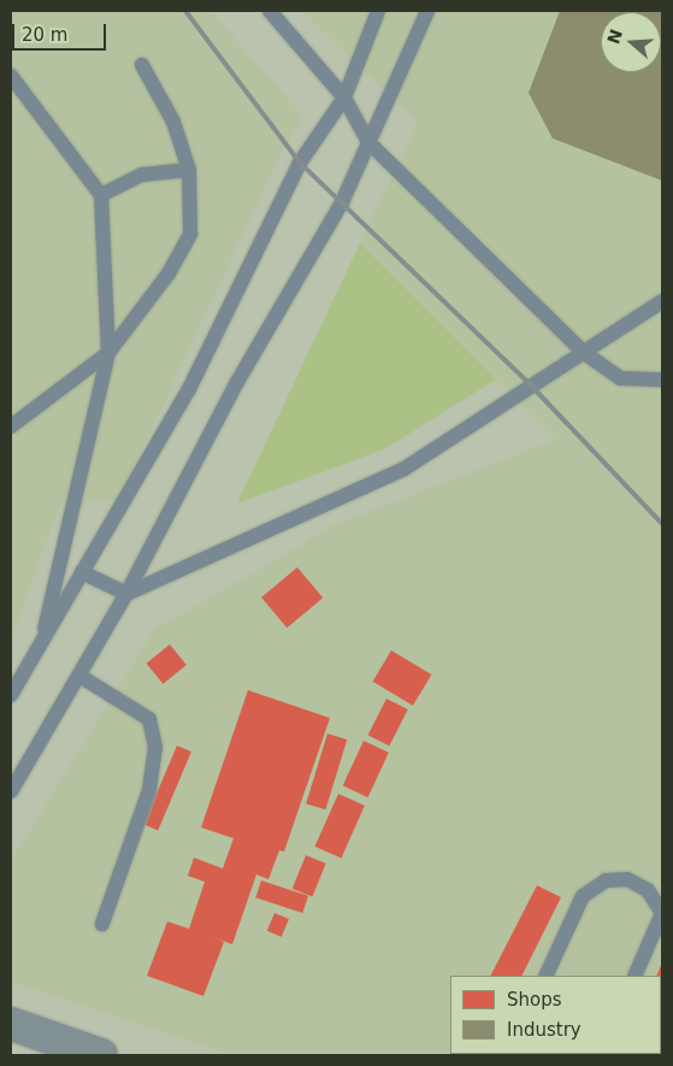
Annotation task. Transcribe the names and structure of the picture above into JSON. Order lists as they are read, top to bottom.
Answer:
{
  "legend": ["Shops", "Industry"],
  "scale_bar": "20 m",
  "north": "left"
}
